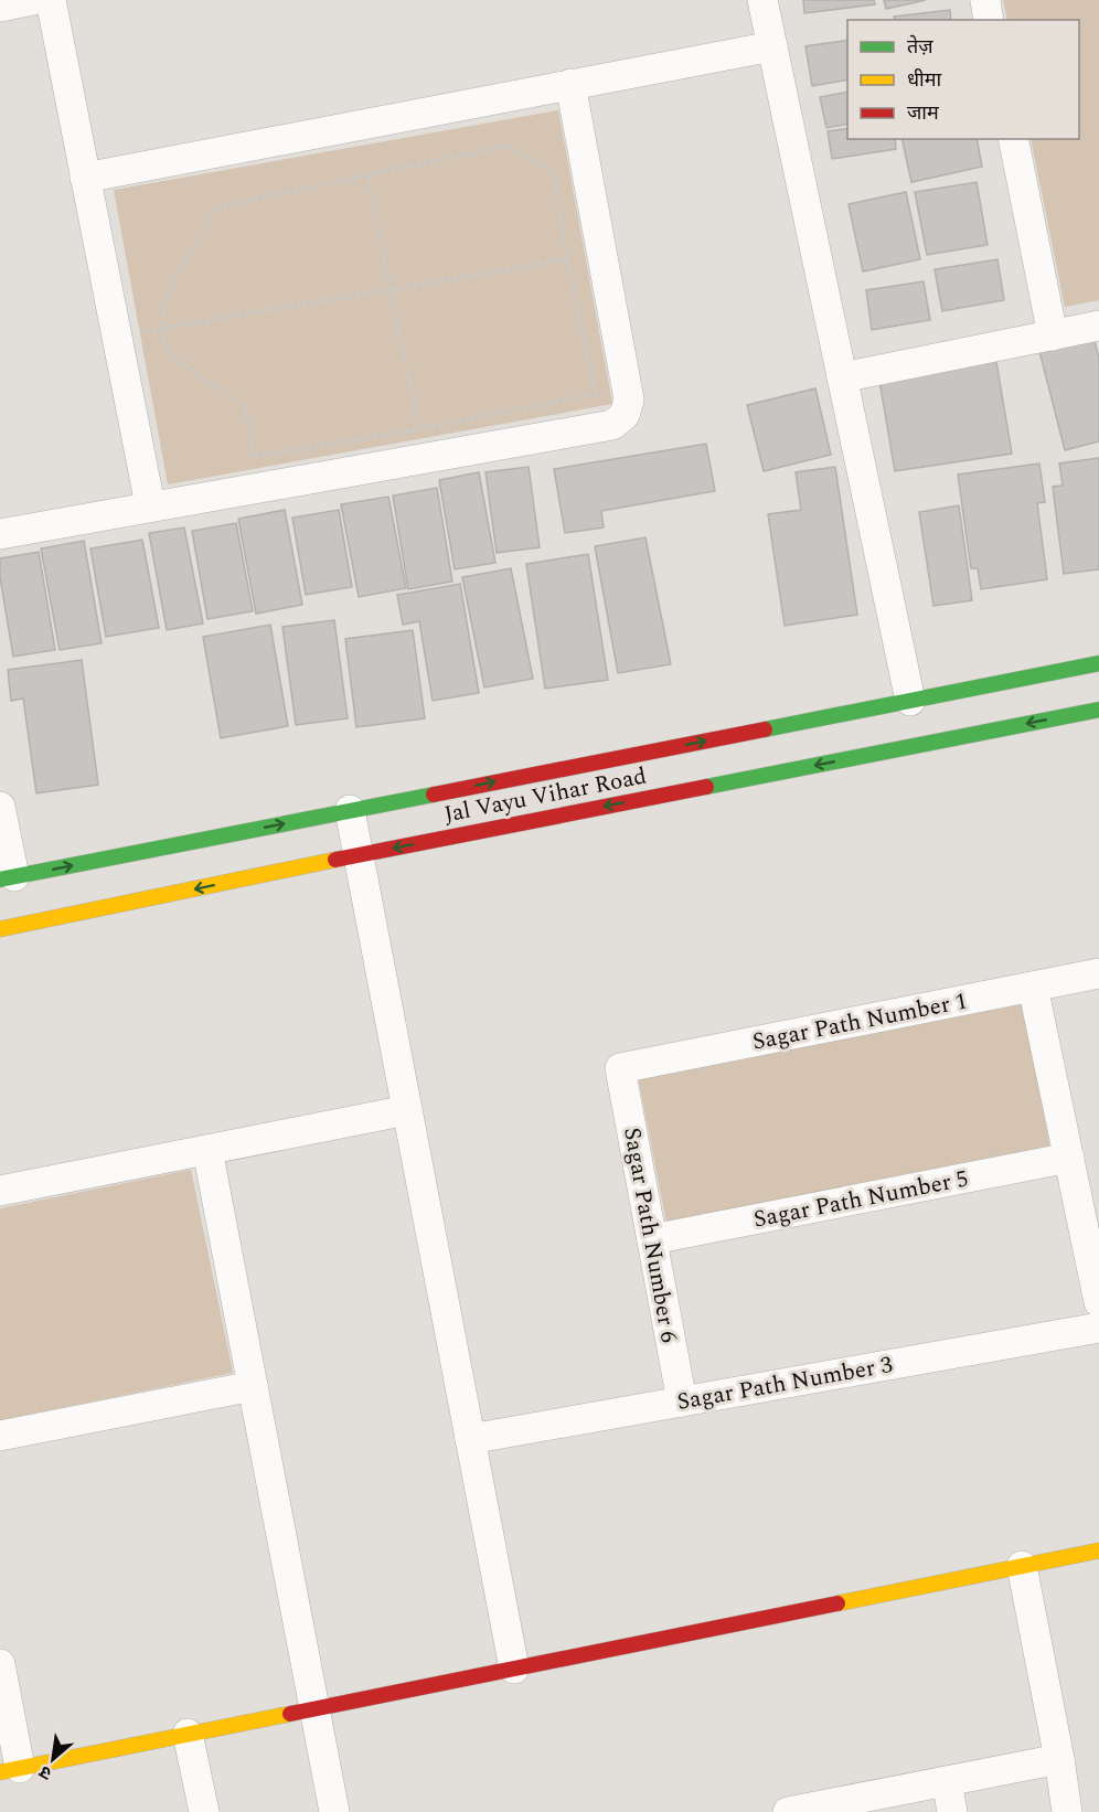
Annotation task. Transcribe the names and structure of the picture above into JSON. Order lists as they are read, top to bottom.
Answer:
{
  "streets": {
    "street": [
      "Jal Vayu Vihar Road",
      "Sagar Path Number 1",
      "Sagar Path Number 5",
      "Sagar Path Number 6",
      "Sagar Path Number 3"
    ]
  },
  "crossings": [
    ["Sagar Path Number 1", "Sagar Path Number 6"],
    ["Sagar Path Number 5", "Sagar Path Number 6"],
    ["Sagar Path Number 6", "Sagar Path Number 3"]
  ],
  "legend": ["तेज़", "धीमा", "जाम"],
  "north": "bottom left"
}
